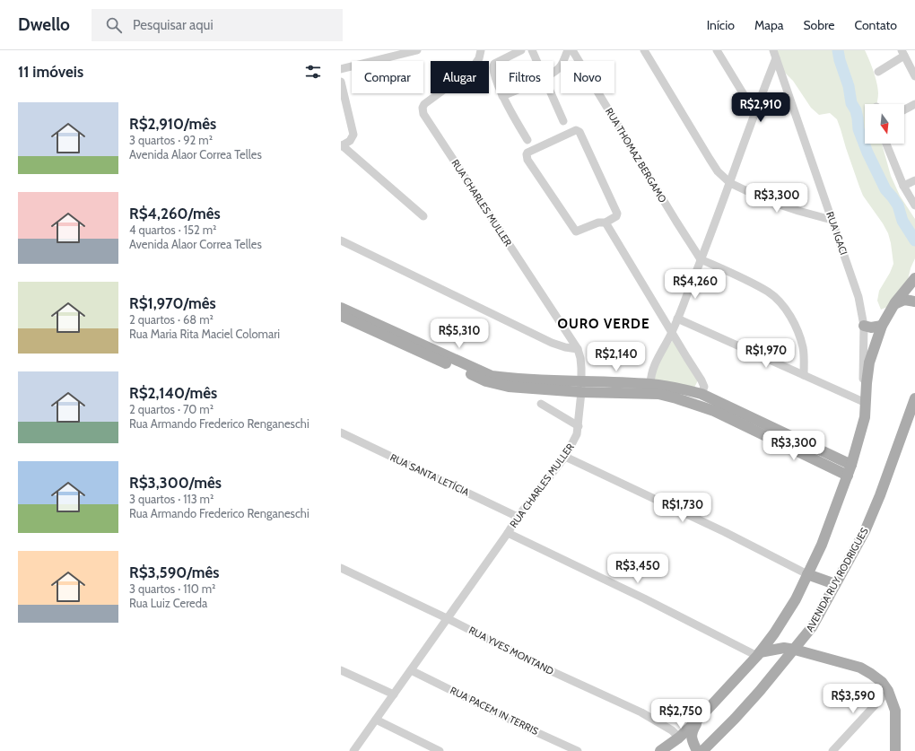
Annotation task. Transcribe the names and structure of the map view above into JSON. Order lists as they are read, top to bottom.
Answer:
{
  "streets": {
    "main road": ["AVENIDA RUY RODRIGUES"],
    "street": [
      "RUA THOMAZ BERGAMO",
      "RUA CHARLES MULLER",
      "RUA IGACI",
      "RUA SANTA LETÍCIA",
      "RUA YVES MONTAND",
      "RUA PACEM IN TERRIS"
    ]
  },
  "crossings": [
    ["RUA CHARLES MULLER", "RUA SANTA LETÍCIA"],
    ["RUA CHARLES MULLER", "RUA YVES MONTAND"],
    ["RUA CHARLES MULLER", "RUA PACEM IN TERRIS"]
  ],
  "districts": ["OURO VERDE"],
  "north": "bottom",
  "page": {
    "header": "Dwello",
    "search": "Pesquisar aqui",
    "nav": [
      "Início",
      "Mapa",
      "Sobre",
      "Contato"
    ],
    "heading": "11 imóveis",
    "chip": [
      "Comprar",
      "Alugar",
      "Filtros",
      "Novo"
    ],
    "price": [
      "R$2,910",
      "R$3,300",
      "R$4,260",
      "R$5,310",
      "R$1,970",
      "R$2,140",
      "R$3,300",
      "R$1,730",
      "R$3,450",
      "R$3,590",
      "R$2,750"
    ],
    "list": [
      {
        "name": "R$2,910/mês",
        "note": "3 quartos · 92 m² · Avenida Alaor Correa Telles"
      },
      {
        "name": "R$4,260/mês",
        "note": "4 quartos · 152 m² · Avenida Alaor Correa Telles"
      },
      {
        "name": "R$1,970/mês",
        "note": "2 quartos · 68 m² · Rua Maria Rita Maciel Colomari"
      },
      {
        "name": "R$2,140/mês",
        "note": "2 quartos · 70 m² · Rua Armando Frederico Renganeschi"
      },
      {
        "name": "R$3,300/mês",
        "note": "3 quartos · 113 m² · Rua Armando Frederico Renganeschi"
      },
      {
        "name": "R$3,590/mês",
        "note": "3 quartos · 110 m² · Rua Luiz Cereda"
      }
    ]
  }
}
